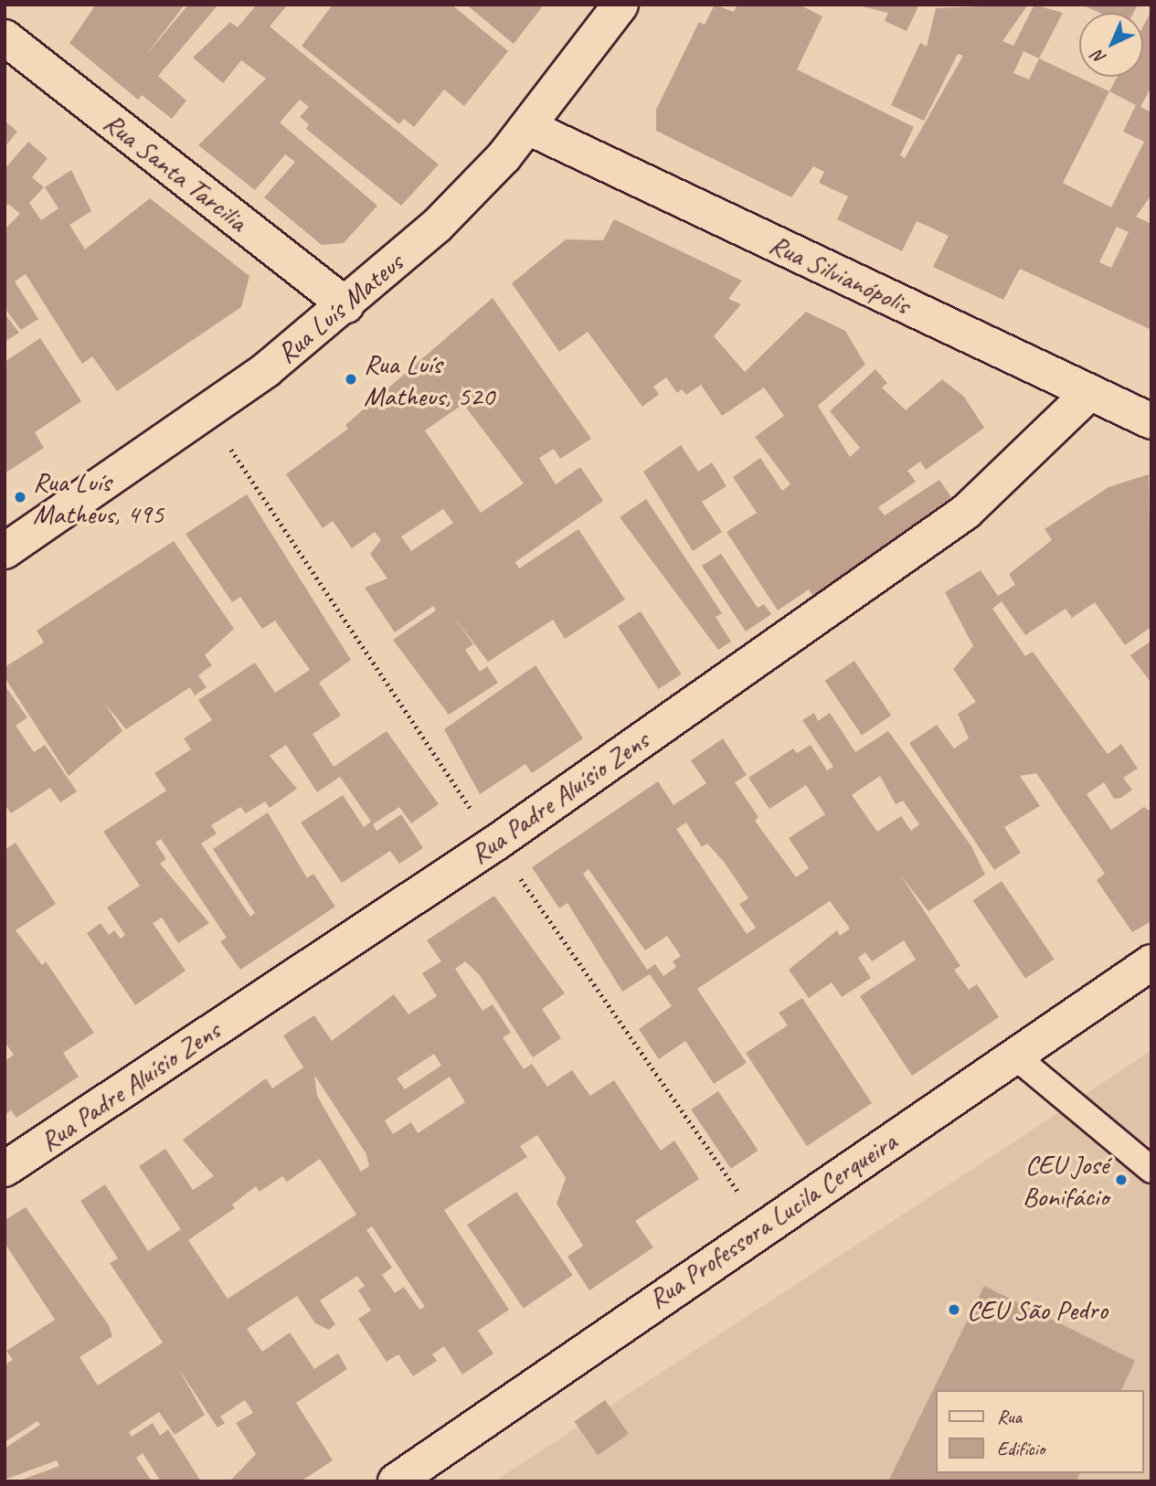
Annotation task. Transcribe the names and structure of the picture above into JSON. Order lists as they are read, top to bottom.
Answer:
{
  "streets": {
    "street": [
      "Rua Santa Tarcilia",
      "Rua Silvianópolis",
      "Rua Luís Mateus",
      "Rua Padre Aluísio Zens",
      "Rua Professora Lucila Cerqueira"
    ]
  },
  "crossings": [
    ["Rua Santa Tarcilia", "Rua Luís Mateus"],
    ["Rua Silvianópolis", "Rua Luís Mateus"],
    ["Rua Silvianópolis", "Rua Padre Aluísio Zens"]
  ],
  "places": [
    "Rua Luís Matheus, 520",
    "Rua Luís Matheus, 495",
    "CEU José Bonifácio",
    "CEU São Pedro"
  ],
  "legend": ["Rua", "Edifício"],
  "north": "bottom left"
}
